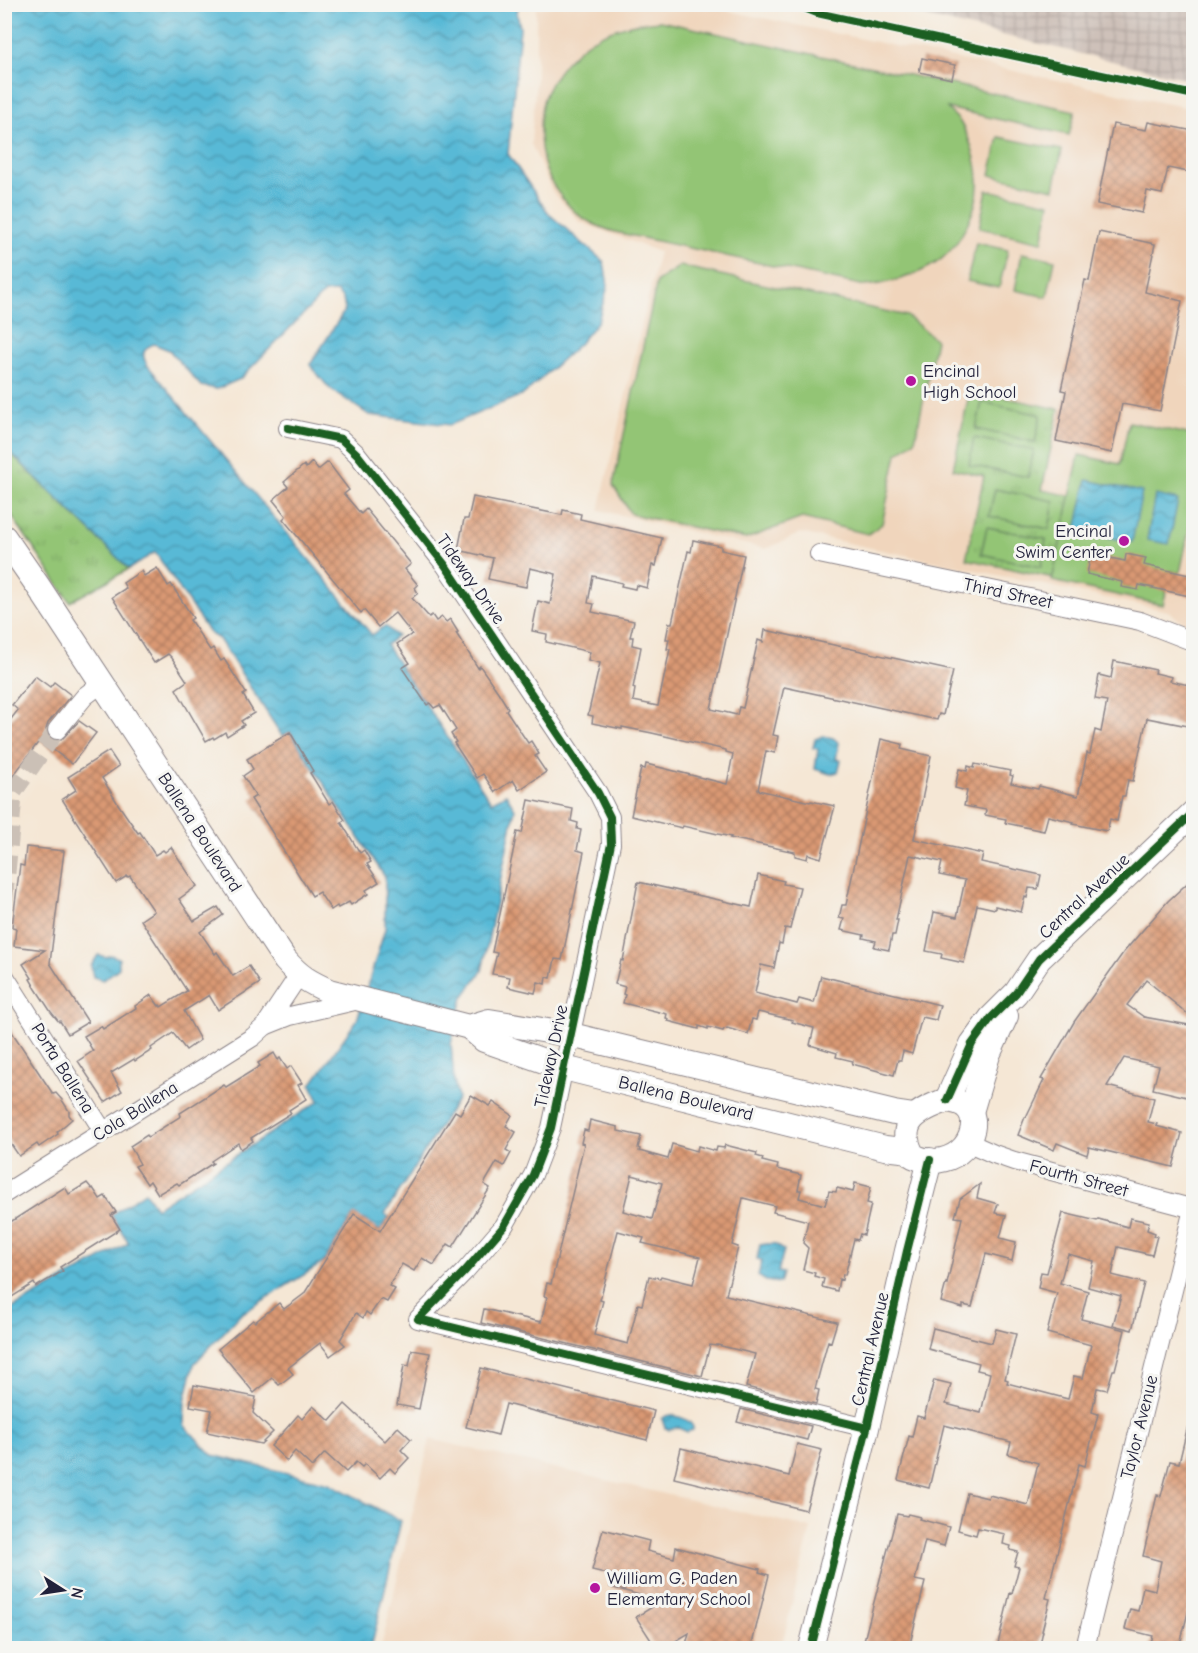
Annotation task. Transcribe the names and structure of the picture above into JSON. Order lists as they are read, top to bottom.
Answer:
{
  "streets": {
    "street": [
      "Tideway Drive",
      "Third Street",
      "Ballena Boulevard",
      "Central Avenue",
      "Porta Ballena",
      "Cola Ballena",
      "Fourth Street",
      "Taylor Avenue"
    ]
  },
  "crossings": [
    ["Tideway Drive", "Ballena Boulevard"],
    ["Tideway Drive", "Central Avenue"],
    ["Ballena Boulevard", "Central Avenue"],
    ["Ballena Boulevard", "Cola Ballena"],
    ["Ballena Boulevard", "Fourth Street"],
    ["Central Avenue", "Fourth Street"],
    ["Porta Ballena", "Cola Ballena"],
    ["Fourth Street", "Taylor Avenue"]
  ],
  "places": ["Encinal High School", "Encinal Swim Center", "William G. Paden Elementary School"],
  "north": "right"
}
